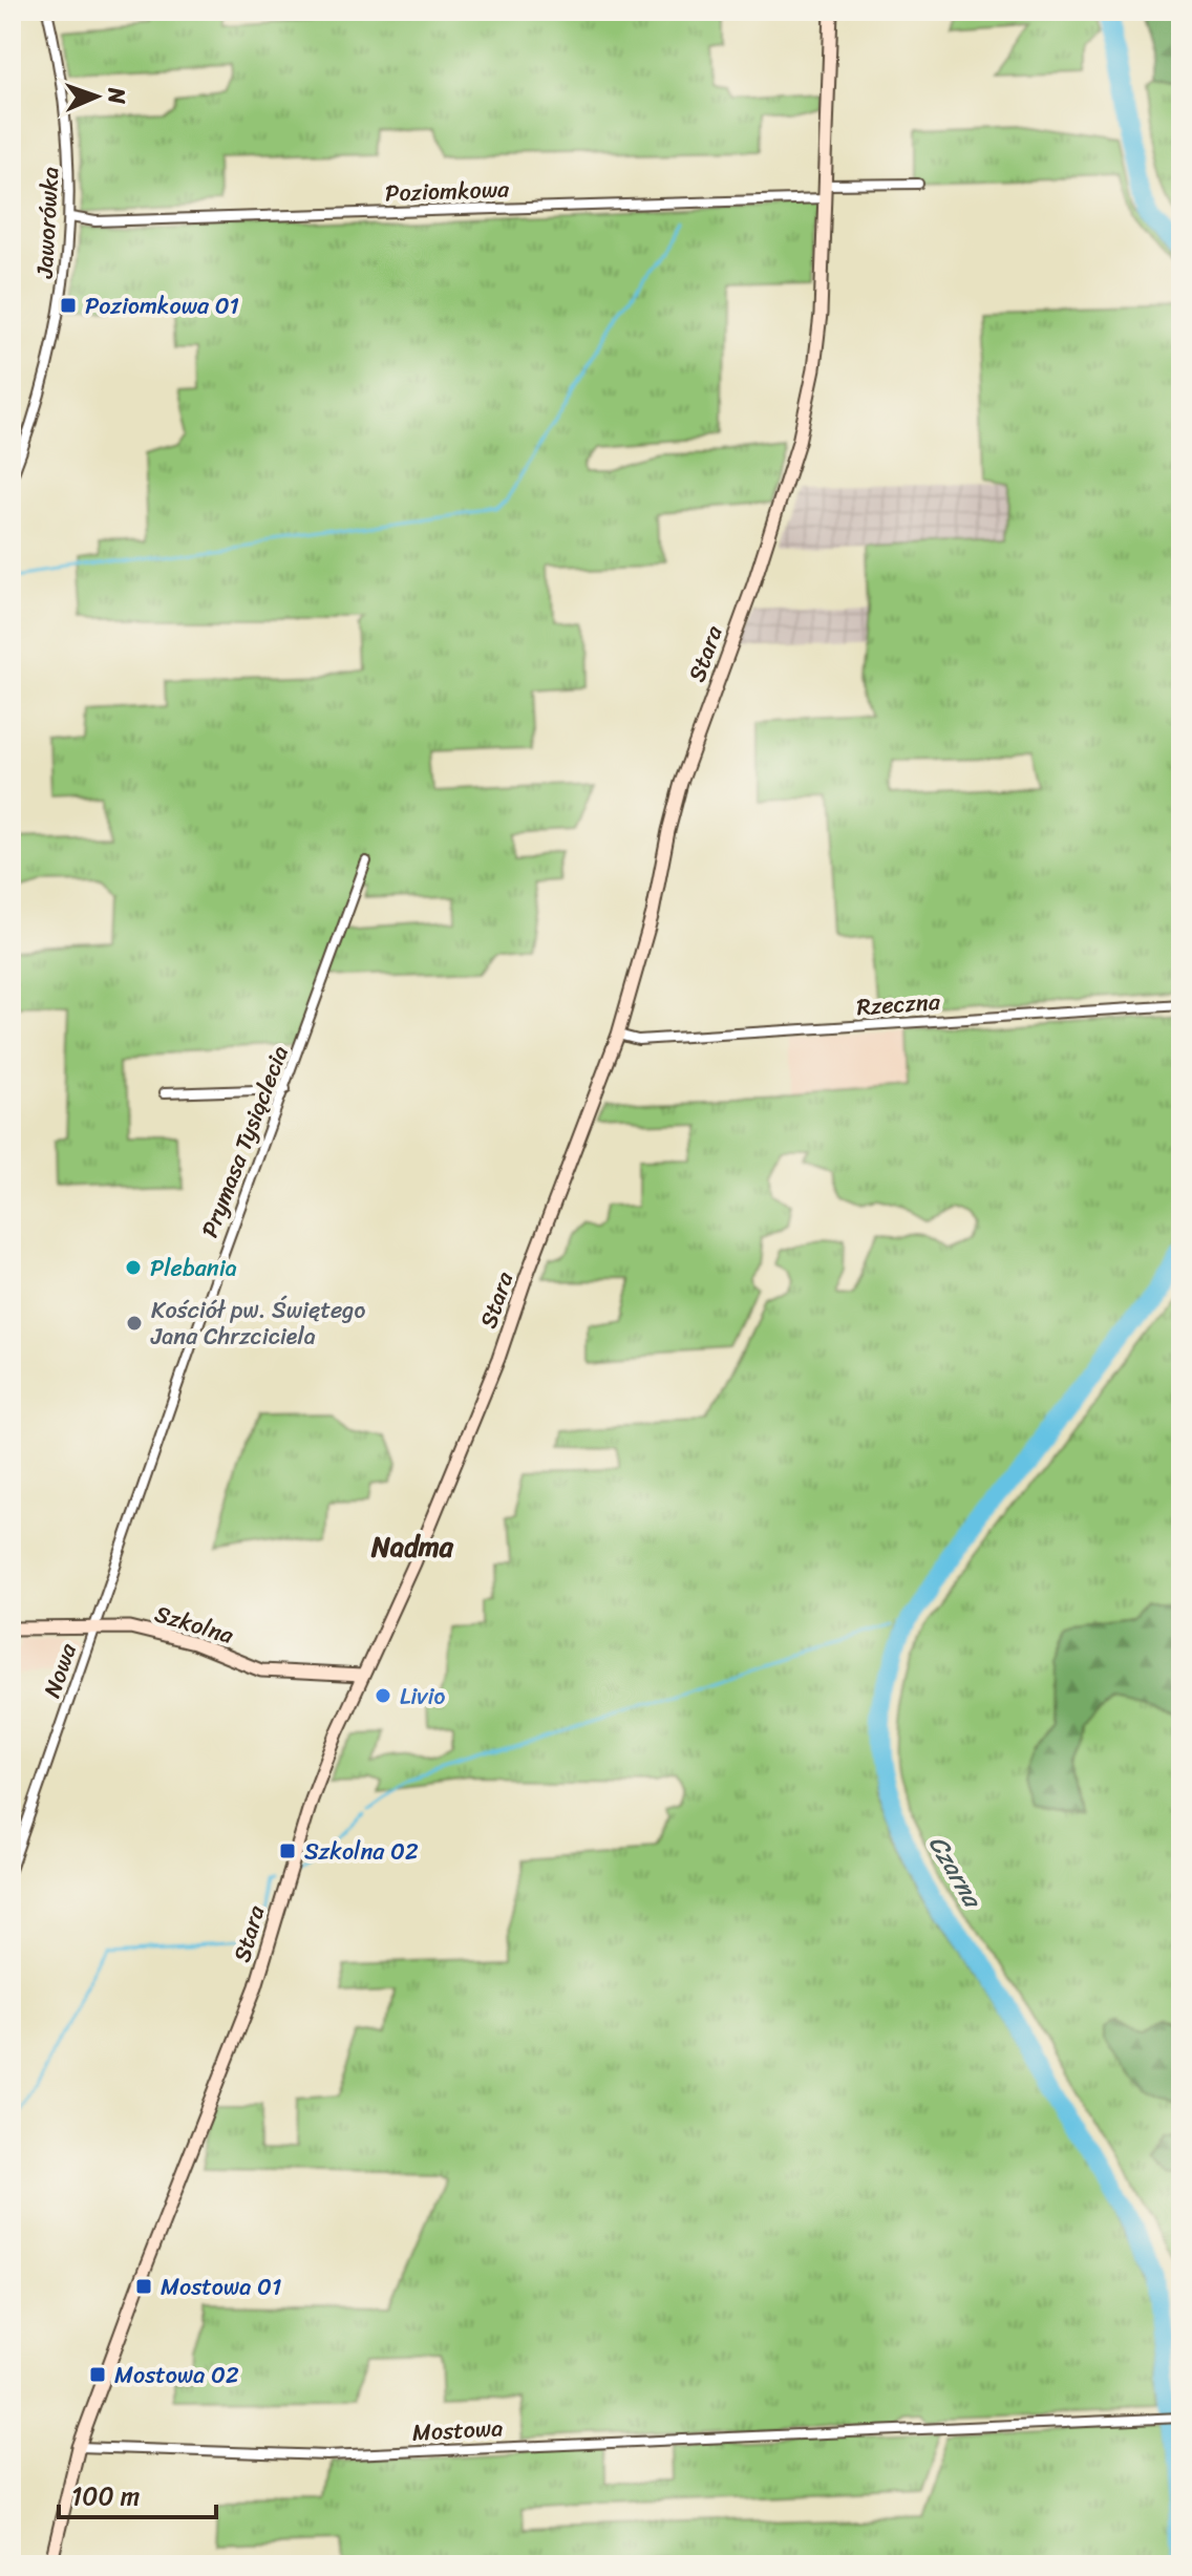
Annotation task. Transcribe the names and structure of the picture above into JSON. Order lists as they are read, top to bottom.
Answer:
{
  "streets": {
    "street": [
      "Poziomkowa",
      "Jaworówka",
      "Stara",
      "Rzeczna",
      "Prymasa Tysiąclecia",
      "Szkolna",
      "Nowa",
      "Mostowa"
    ]
  },
  "crossings": [
    ["Poziomkowa", "Jaworówka"],
    ["Poziomkowa", "Stara"],
    ["Stara", "Rzeczna"],
    ["Stara", "Szkolna"],
    ["Stara", "Mostowa"],
    ["Prymasa Tysiąclecia", "Szkolna"],
    ["Prymasa Tysiąclecia", "Nowa"],
    ["Szkolna", "Nowa"]
  ],
  "districts": ["Nadma"],
  "water": ["Czarna"],
  "places": {
    "transit": [
      "Poziomkowa 01",
      "Szkolna 02",
      "Mostowa 01",
      "Mostowa 02"
    ],
    "other": ["Plebania", "Kościół pw. Świętego Jana Chrzciciela", "Livio"]
  },
  "scale_bar": "100 m",
  "north": "right"
}
